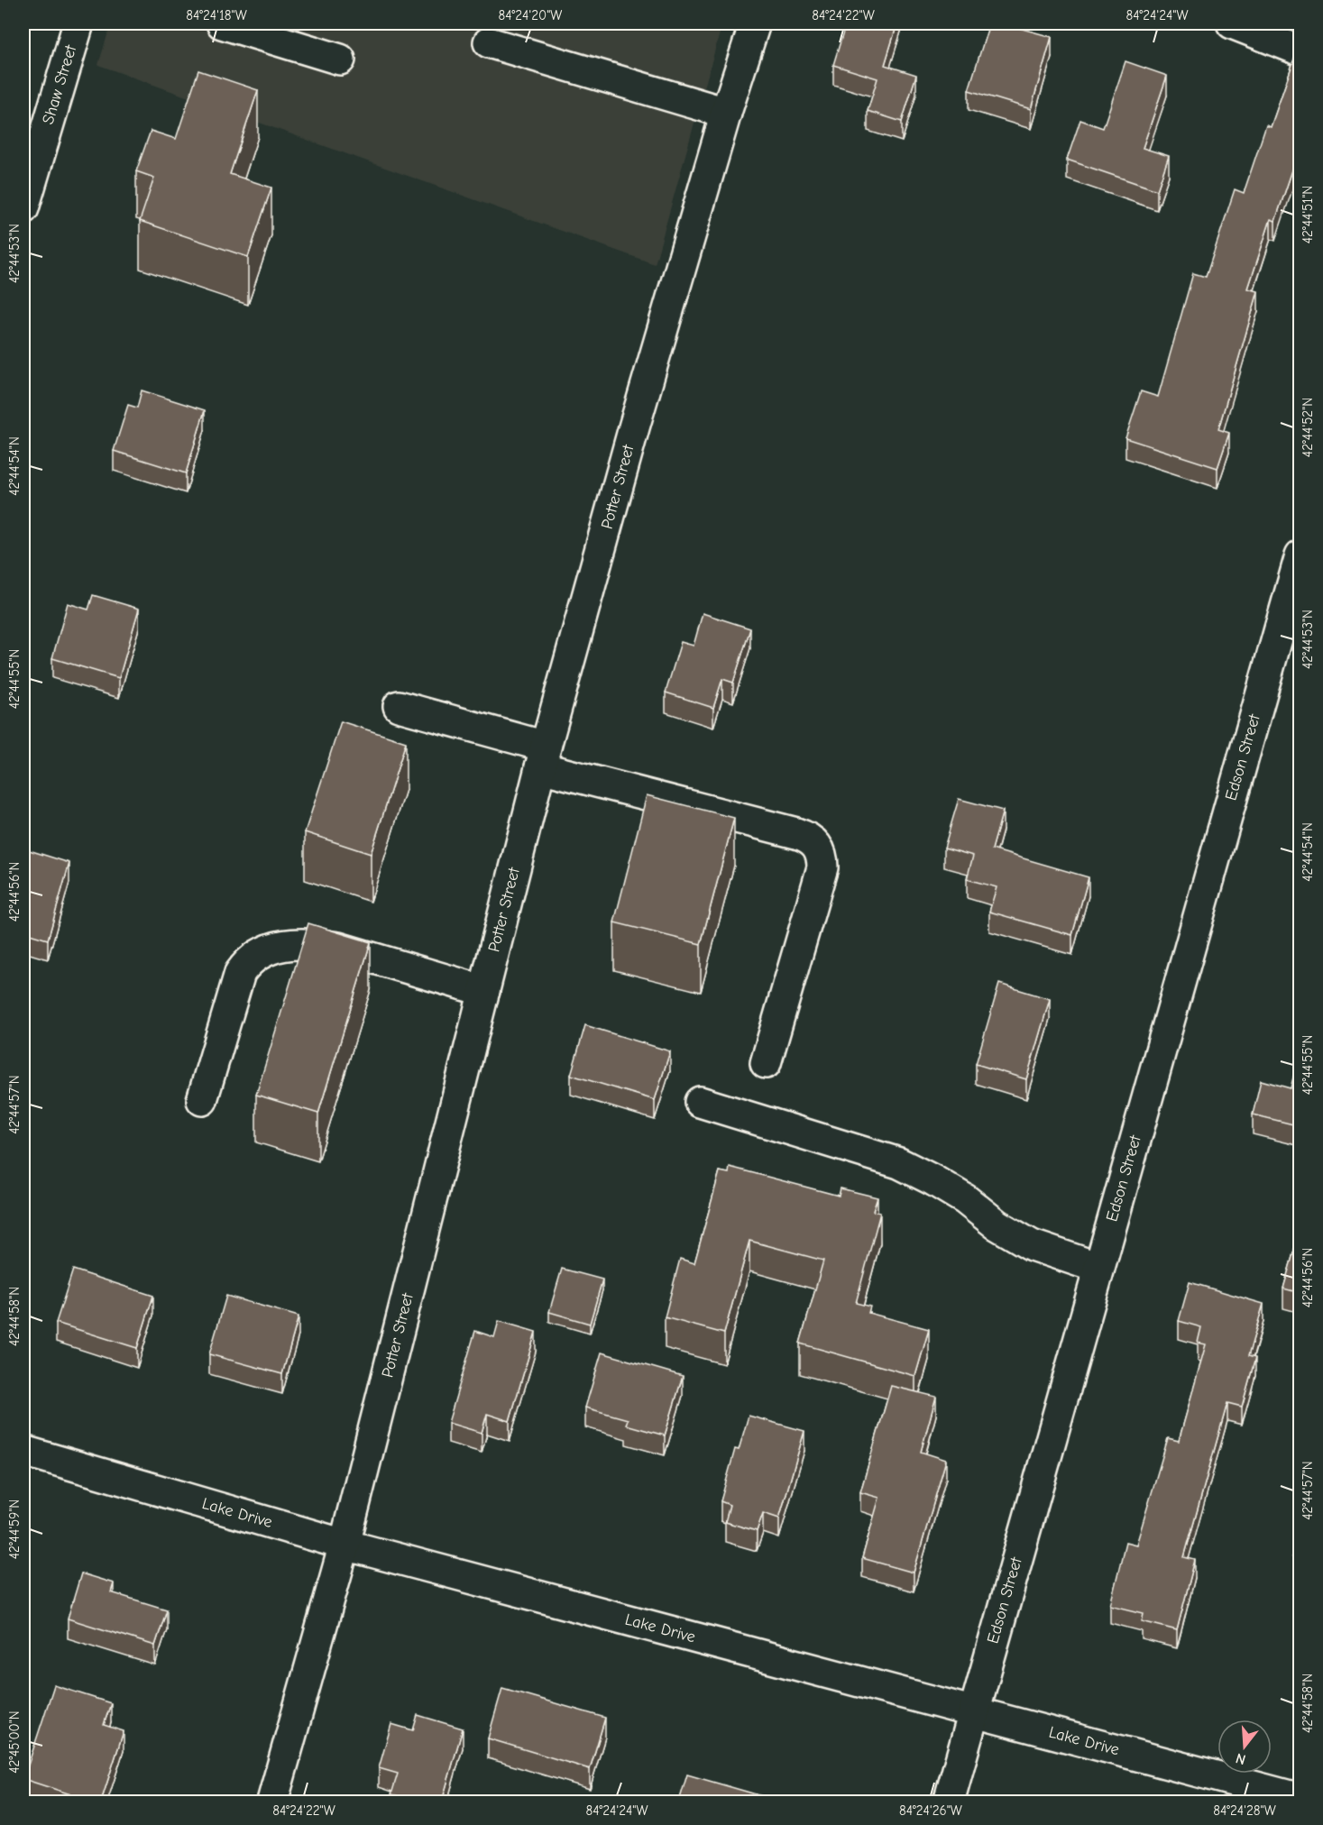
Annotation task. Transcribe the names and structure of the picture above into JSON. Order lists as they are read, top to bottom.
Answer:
{
  "streets": {
    "street": [
      "Shaw Street",
      "Potter Street",
      "Edson Street",
      "Lake Drive"
    ]
  },
  "crossings": [
    ["Potter Street", "Lake Drive"],
    ["Edson Street", "Lake Drive"]
  ],
  "north": "bottom",
  "coordinates": [
    "84°24'18\"W",
    "84°24'20\"W",
    "84°24'22\"W",
    "84°24'24\"W",
    "42°44'51\"N",
    "42°44'53\"N",
    "42°44'52\"N",
    "42°44'54\"N",
    "42°44'55\"N",
    "42°44'56\"N",
    "42°44'57\"N",
    "42°44'58\"N",
    "42°44'59\"N",
    "42°45'00\"N",
    "84°24'26\"W",
    "84°24'28\"W"
  ]
}
